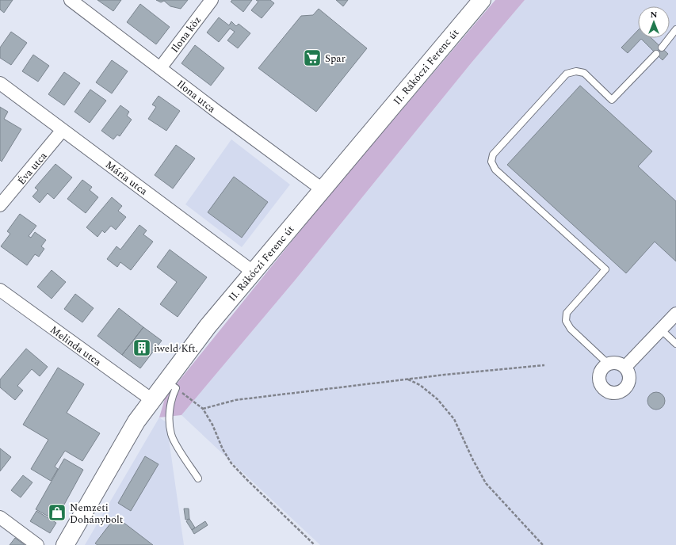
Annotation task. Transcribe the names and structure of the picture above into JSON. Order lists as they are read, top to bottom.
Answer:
{
  "streets": {
    "main road": ["II. Rákóczi Ferenc út"],
    "street": [
      "Ilona köz",
      "Ilona utca",
      "Éva utca",
      "Mária utca",
      "Melinda utca"
    ]
  },
  "crossings": [
    ["Ilona köz", "Ilona utca"],
    ["II. Rákóczi Ferenc út", "Ilona utca"],
    ["II. Rákóczi Ferenc út", "Mária utca"],
    ["II. Rákóczi Ferenc út", "Melinda utca"],
    ["Éva utca", "Mária utca"]
  ],
  "places": {
    "supermarket": ["Spar"],
    "building": ["iweld Kft."],
    "shop": ["Nemzeti Dohánybolt"]
  },
  "north": "top"
}
